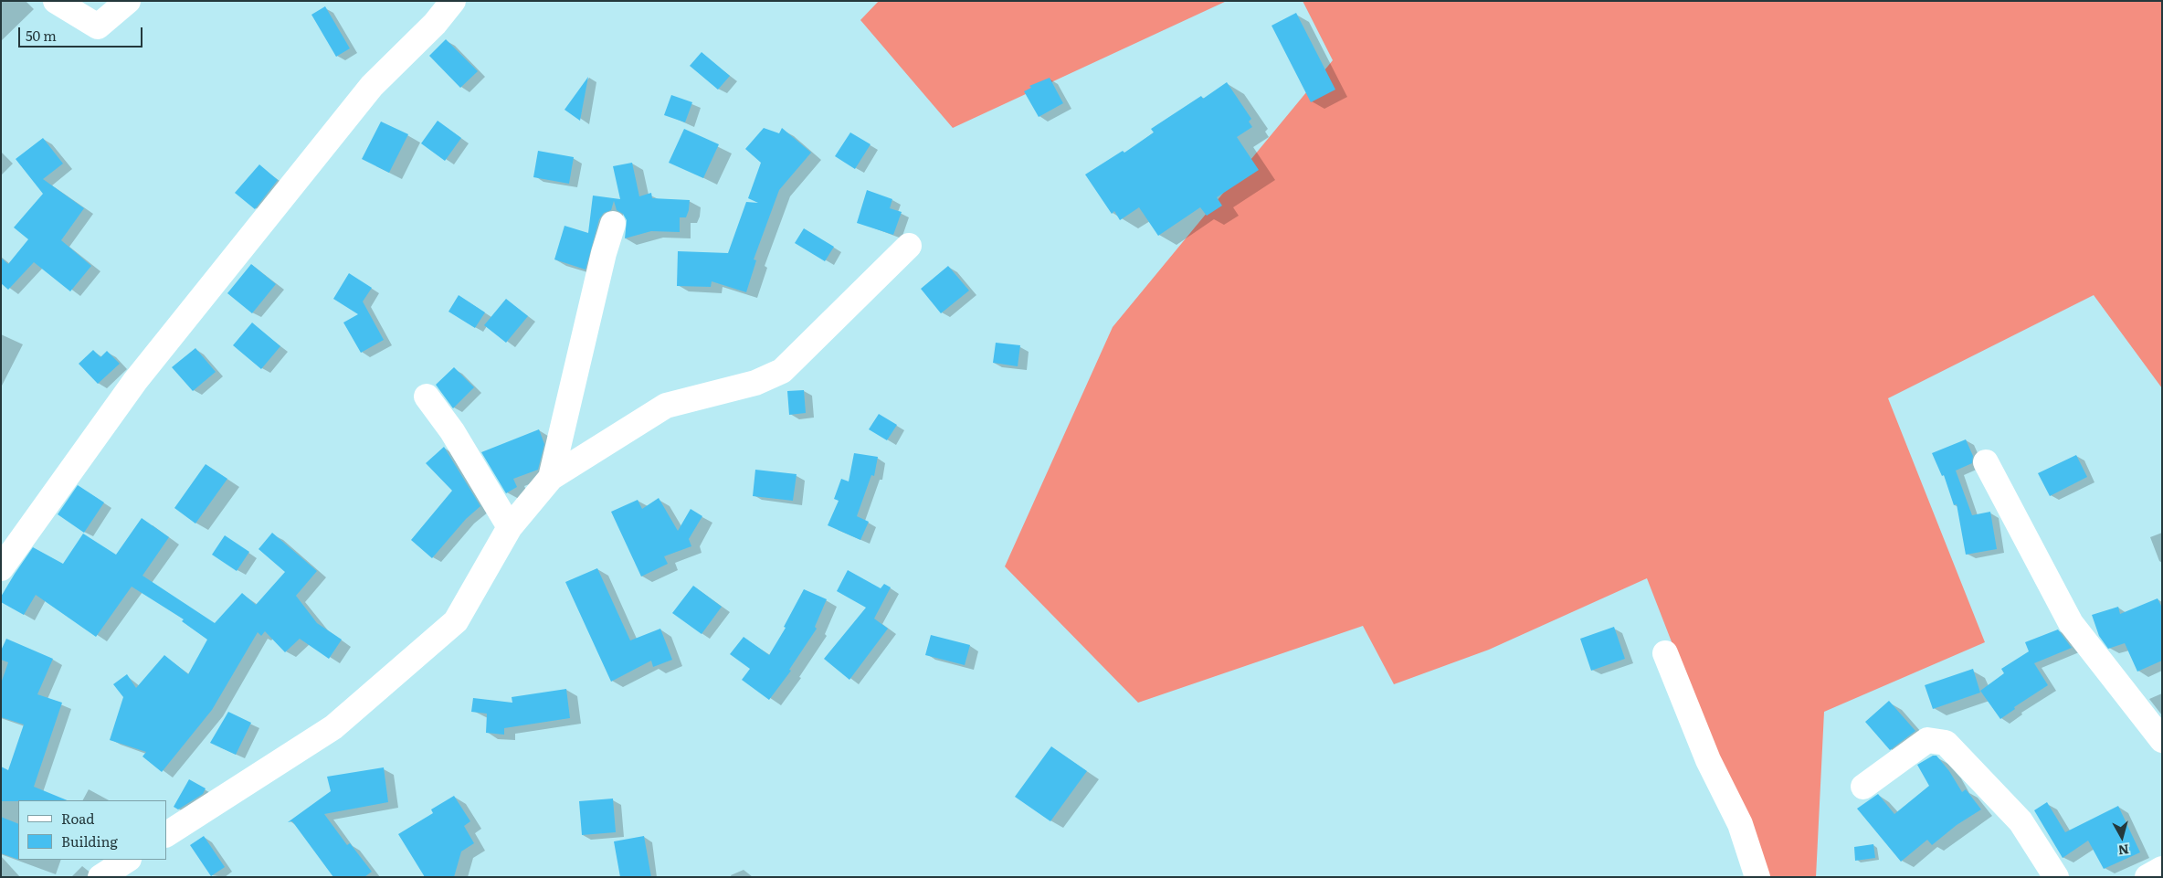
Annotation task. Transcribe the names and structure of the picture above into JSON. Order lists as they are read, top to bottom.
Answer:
{
  "legend": ["Road", "Building"],
  "scale_bar": "50 m",
  "north": "bottom"
}
